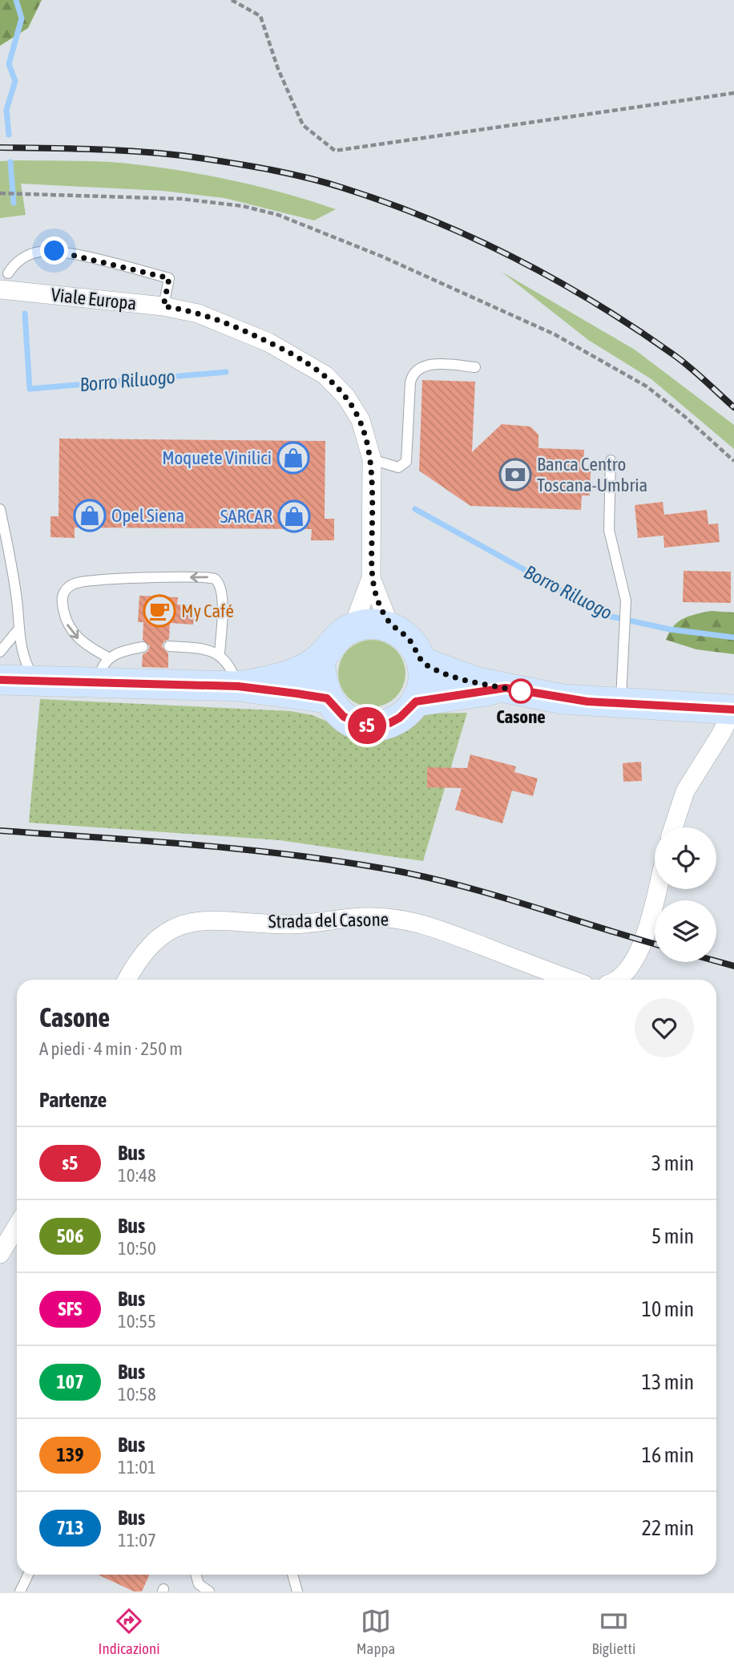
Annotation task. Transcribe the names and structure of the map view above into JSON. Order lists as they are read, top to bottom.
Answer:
{
  "streets": {
    "street": ["Viale Europa", "Strada del Casone"]
  },
  "water": ["Borro Riluogo"],
  "places": {
    "shop": ["Moquete Vinilici", "Opel Siena", "SARCAR"],
    "bank": ["Banca Centro Toscana-Umbria"],
    "cafe": ["My Café"],
    "other": ["Casone"]
  },
  "lines": ["bus line s5"],
  "page": {
    "on_map": "s5",
    "heading": [
      ["Casone", "A piedi · 4 min · 250 m"],
      "Partenze"
    ],
    "list": [
      {
        "mark": "s5",
        "name": "Bus",
        "note": "10:48",
        "value": "3 min"
      },
      {
        "mark": "506",
        "name": "Bus",
        "note": "10:50",
        "value": "5 min"
      },
      {
        "mark": "SFS",
        "name": "Bus",
        "note": "10:55",
        "value": "10 min"
      },
      {
        "mark": "107",
        "name": "Bus",
        "note": "10:58",
        "value": "13 min"
      },
      {
        "mark": "139",
        "name": "Bus",
        "note": "11:01",
        "value": "16 min"
      },
      {
        "mark": "713",
        "name": "Bus",
        "note": "11:07",
        "value": "22 min"
      }
    ],
    "tabs": ["Indicazioni", "Mappa", "Biglietti"]
  }
}
